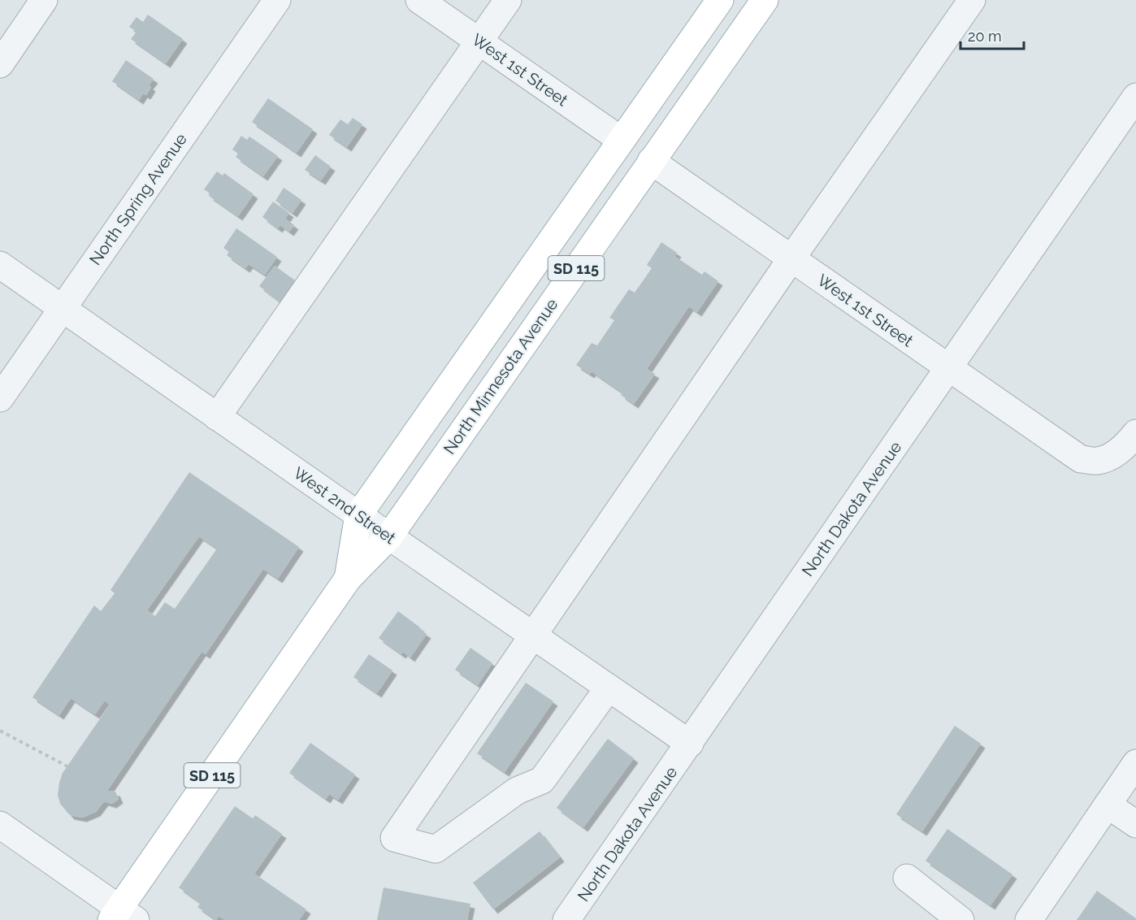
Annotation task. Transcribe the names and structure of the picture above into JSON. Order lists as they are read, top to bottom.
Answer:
{
  "streets": {
    "main road": ["SD 115", "North Minnesota Avenue"],
    "street": [
      "West 1st Street",
      "North Spring Avenue",
      "West 2nd Street",
      "North Dakota Avenue"
    ]
  },
  "crossings": [
    ["West 1st Street", "North Minnesota Avenue"],
    ["West 1st Street", "North Dakota Avenue"],
    ["North Spring Avenue", "West 2nd Street"],
    ["North Minnesota Avenue", "West 2nd Street"],
    ["West 2nd Street", "North Dakota Avenue"]
  ],
  "scale_bar": "20 m"
}
